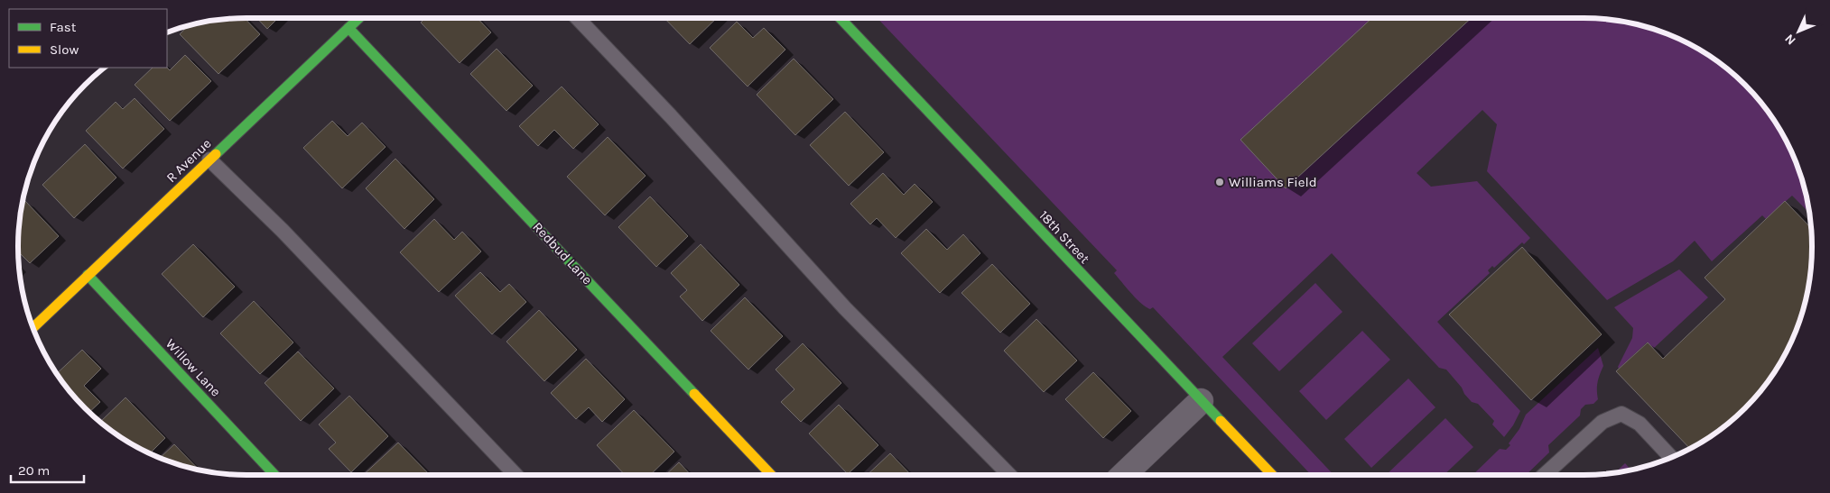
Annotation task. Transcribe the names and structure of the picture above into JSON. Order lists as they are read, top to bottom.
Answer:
{
  "streets": {
    "street": [
      "R Avenue",
      "18th Street",
      "Redbud Lane",
      "Willow Lane"
    ]
  },
  "crossings": [
    ["R Avenue", "Redbud Lane"],
    ["R Avenue", "Willow Lane"]
  ],
  "places": ["Williams Field"],
  "legend": ["Fast", "Slow"],
  "scale_bar": "20 m",
  "north": "bottom left"
}
